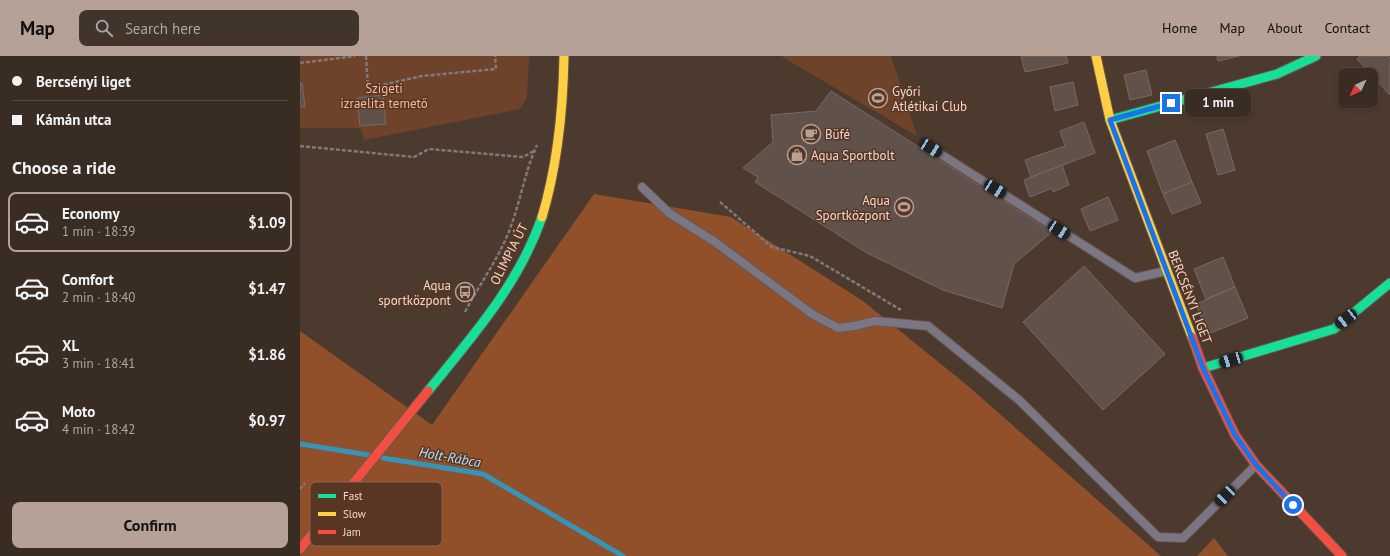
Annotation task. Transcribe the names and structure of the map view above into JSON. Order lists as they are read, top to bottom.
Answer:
{
  "streets": {
    "street": ["OLIMPIA ÚT", "BERCSÉNYI LIGET"]
  },
  "water": ["Holt-Rábca"],
  "parks": ["Szigeti izraelita temető"],
  "places": {
    "sports": ["Győri Atlétikai Club", "Aqua Sportközpont"],
    "cafe": ["Büfé"],
    "shop": ["Aqua Sportbolt"],
    "bus stop": ["Aqua sportközpont"]
  },
  "legend": ["Fast", "Slow", "Jam"],
  "north": "bottom left",
  "page": {
    "header": "Map",
    "search": "Search here",
    "nav": [
      "Home",
      "Map",
      "About",
      "Contact"
    ],
    "banner": ["Bercsényi liget", "Kámán utca"],
    "bubble": "1 min",
    "heading": "Choose a ride",
    "list": [
      {
        "name": "Economy",
        "note": "1 min · 18:39",
        "value": "$1.09"
      },
      {
        "name": "Comfort",
        "note": "2 min · 18:40",
        "value": "$1.47"
      },
      {
        "name": "XL",
        "note": "3 min · 18:41",
        "value": "$1.86"
      },
      {
        "name": "Moto",
        "note": "4 min · 18:42",
        "value": "$0.97"
      }
    ],
    "buttons": "Confirm"
  }
}
